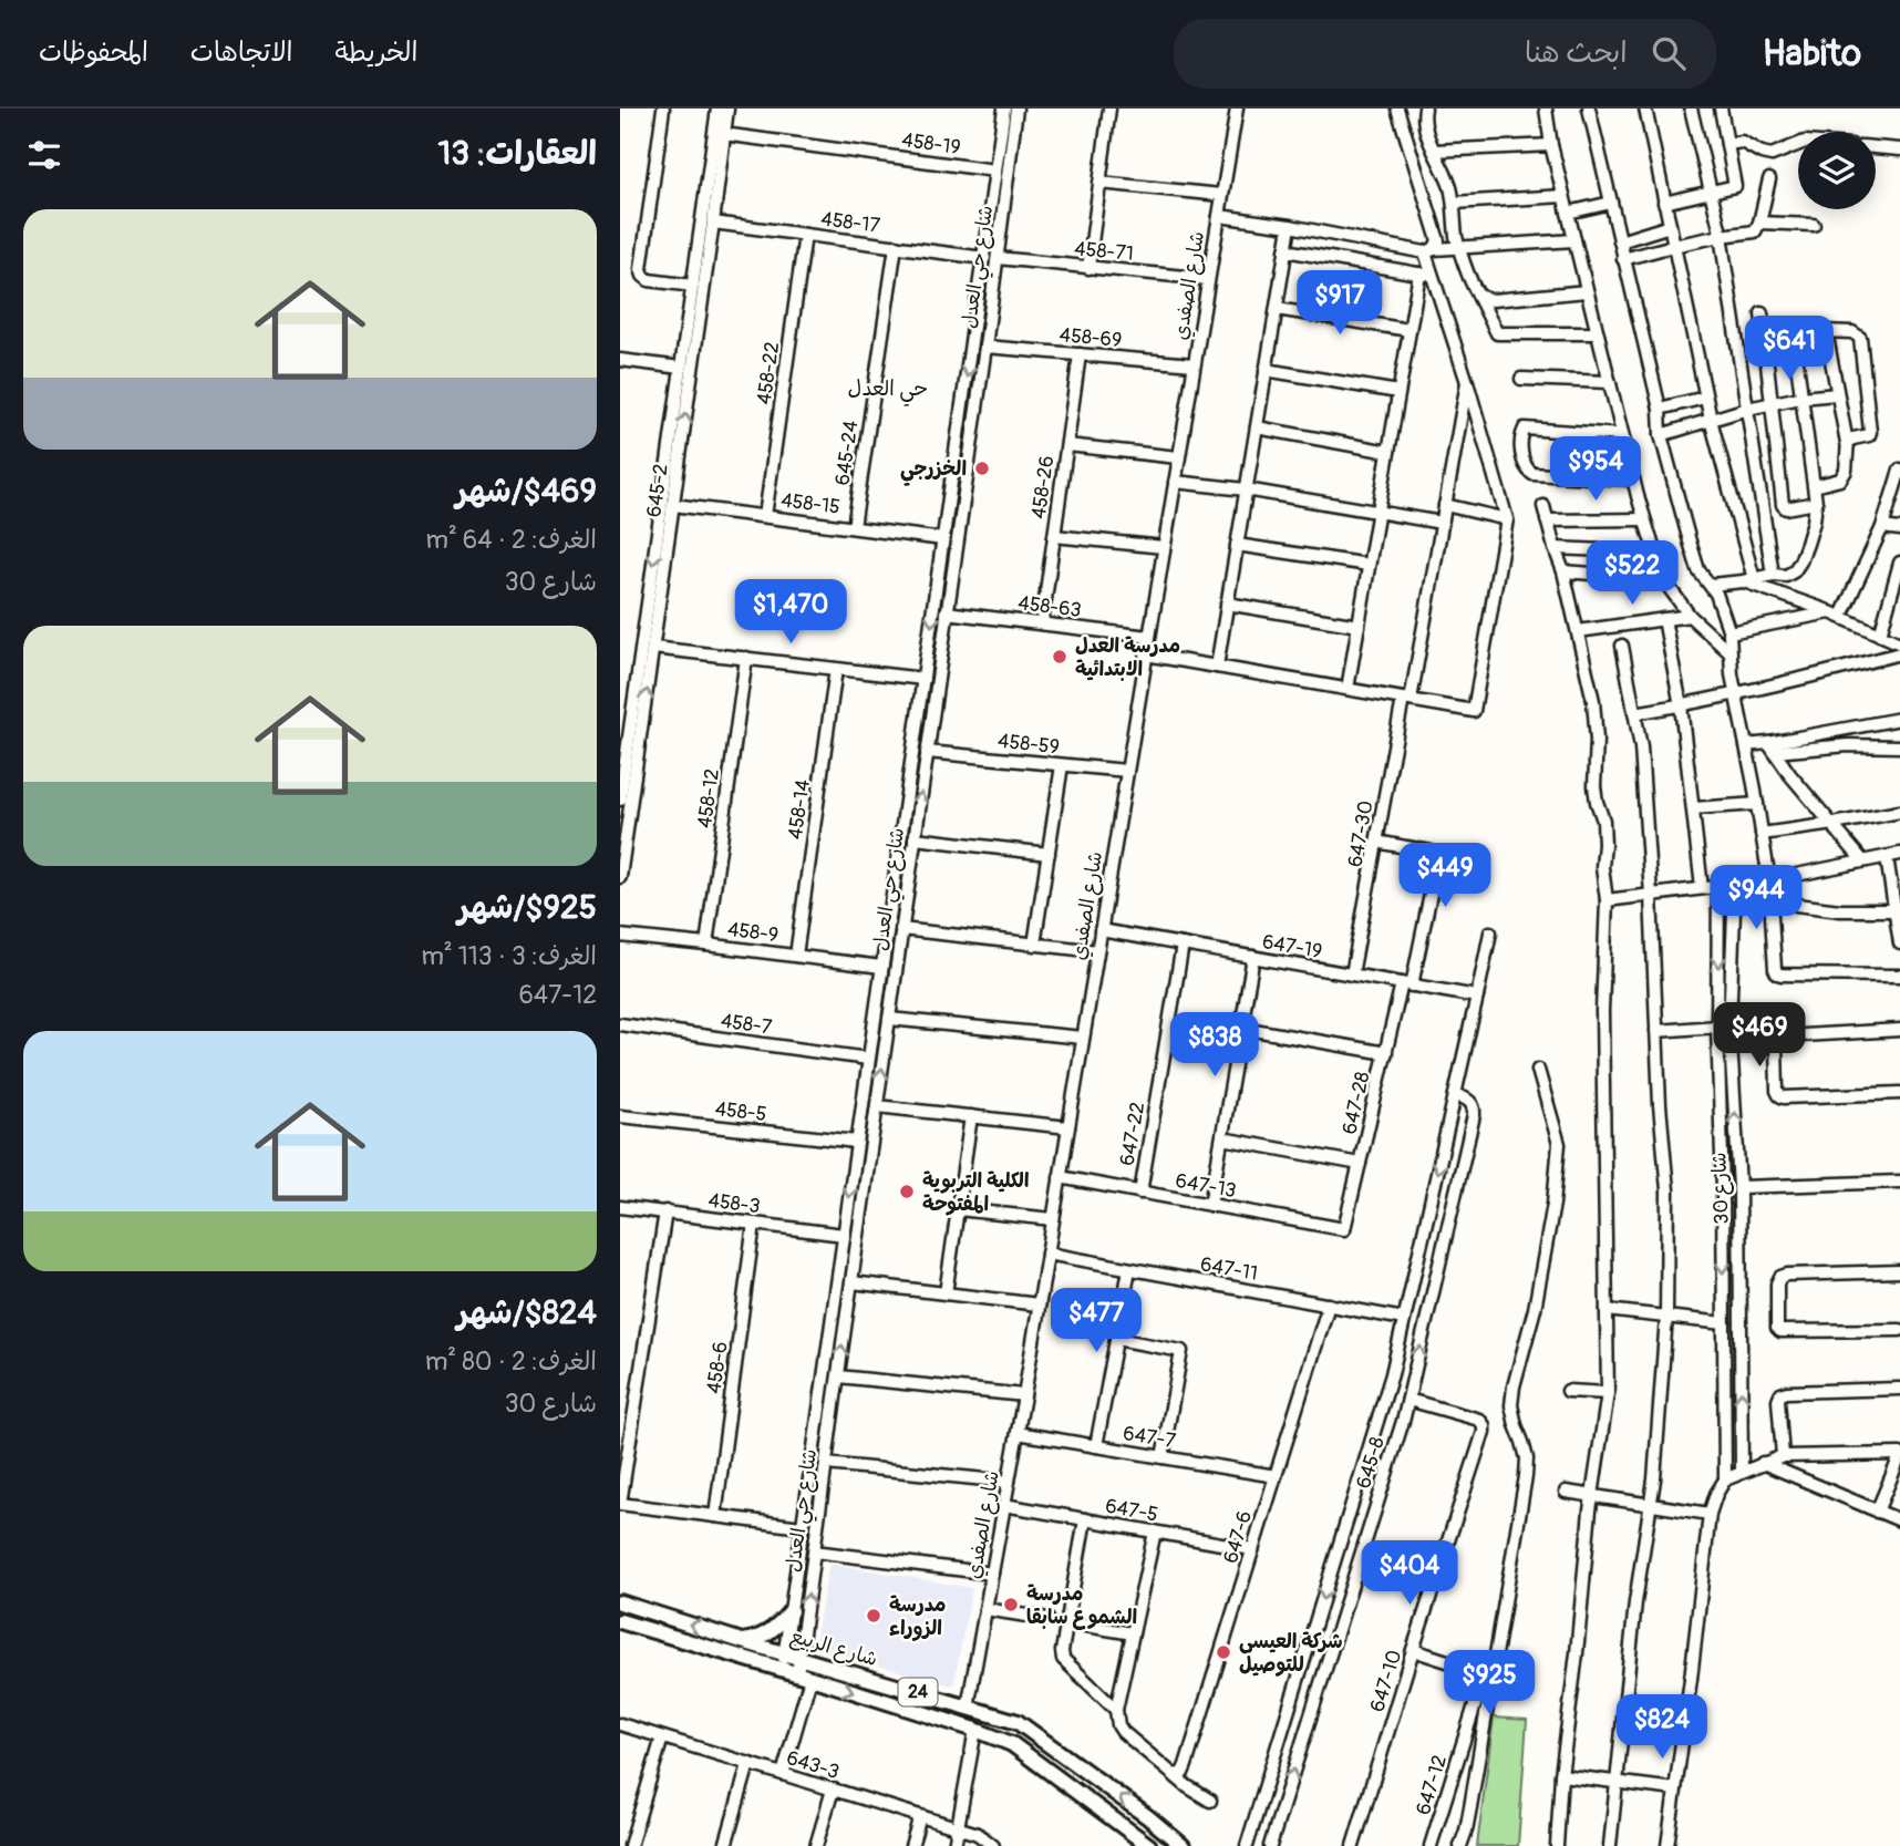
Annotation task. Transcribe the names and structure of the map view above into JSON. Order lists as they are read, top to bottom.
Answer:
{
  "streets": {
    "main road": ["شارع الربيع", "24"],
    "street": [
      "458-19",
      "458-17",
      "458-71",
      "شارع حي العدل",
      "شارع الصفدي",
      "458-69",
      "458-22",
      "645-24",
      "458-26",
      "645-2",
      "458-15",
      "458-63",
      "458-59",
      "458-12",
      "458-14",
      "647-30",
      "458-9",
      "647-19",
      "458-7",
      "647-28",
      "458-5",
      "647-22",
      "647-13",
      "شارع 30",
      "458-3",
      "647-11",
      "458-6",
      "647-7",
      "645-8",
      "647-5",
      "647-6",
      "647-10",
      "643-3",
      "647-12"
    ]
  },
  "crossings": [
    ["458-19", "شارع حي العدل"],
    ["458-19", "645-2"],
    ["458-17", "شارع حي العدل"],
    ["458-17", "458-22"],
    ["458-17", "645-24"],
    ["458-17", "645-2"],
    ["458-71", "شارع حي العدل"],
    ["458-71", "شارع الصفدي"],
    ["شارع حي العدل", "458-69"],
    ["شارع حي العدل", "458-15"],
    ["شارع حي العدل", "458-63"],
    ["شارع حي العدل", "458-59"],
    ["شارع حي العدل", "458-9"],
    ["شارع حي العدل", "458-7"],
    ["شارع حي العدل", "458-5"],
    ["شارع حي العدل", "458-3"],
    ["شارع حي العدل", "شارع الربيع"],
    ["شارع حي العدل", "643-3"],
    ["شارع الصفدي", "458-69"],
    ["شارع الصفدي", "458-63"],
    ["شارع الصفدي", "458-59"],
    ["شارع الصفدي", "647-19"],
    ["شارع الصفدي", "647-13"],
    ["شارع الصفدي", "647-11"],
    ["شارع الصفدي", "647-7"],
    ["شارع الصفدي", "647-5"],
    ["شارع الصفدي", "شارع الربيع"],
    ["458-69", "458-26"],
    ["458-22", "458-15"],
    ["645-24", "458-15"],
    ["458-26", "458-63"],
    ["645-2", "458-15"],
    ["458-12", "458-9"],
    ["458-14", "458-9"],
    ["647-30", "647-19"],
    ["647-30", "647-28"],
    ["647-19", "647-28"],
    ["647-19", "647-22"],
    ["647-19", "645-8"],
    ["647-28", "647-13"],
    ["647-22", "647-13"],
    ["458-3", "458-6"],
    ["647-11", "645-8"],
    ["647-11", "647-6"],
    ["647-7", "647-6"],
    ["645-8", "647-10"],
    ["647-5", "647-6"],
    ["647-10", "647-12"]
  ],
  "districts": ["حي العدل"],
  "places": [
    "الخزرجي",
    "مدرسة العدل الابتدائية",
    "الكلية التربوية المفتوحة",
    "مدرسة الشموع سابقا",
    "مدرسة الزوراء",
    "شركة العيسى للتوصيل"
  ],
  "page": {
    "header": "Habito",
    "search": "ابحث هنا",
    "nav": ["الخريطة", "الاتجاهات", "المحفوظات"],
    "heading": "العقارات: 13",
    "list": [
      {
        "name": "$469/شهر",
        "note": "الغرف: 2 · 64 m² · شارع 30"
      },
      {
        "name": "$925/شهر",
        "note": "الغرف: 3 · 113 m² · 647-12"
      },
      {
        "name": "$824/شهر",
        "note": "الغرف: 2 · 80 m² · شارع 30"
      }
    ],
    "price": [
      "$917",
      "$641",
      "$954",
      "$522",
      "$1,470",
      "$449",
      "$944",
      "$469",
      "$838",
      "$477",
      "$404",
      "$925",
      "$824"
    ]
  }
}
